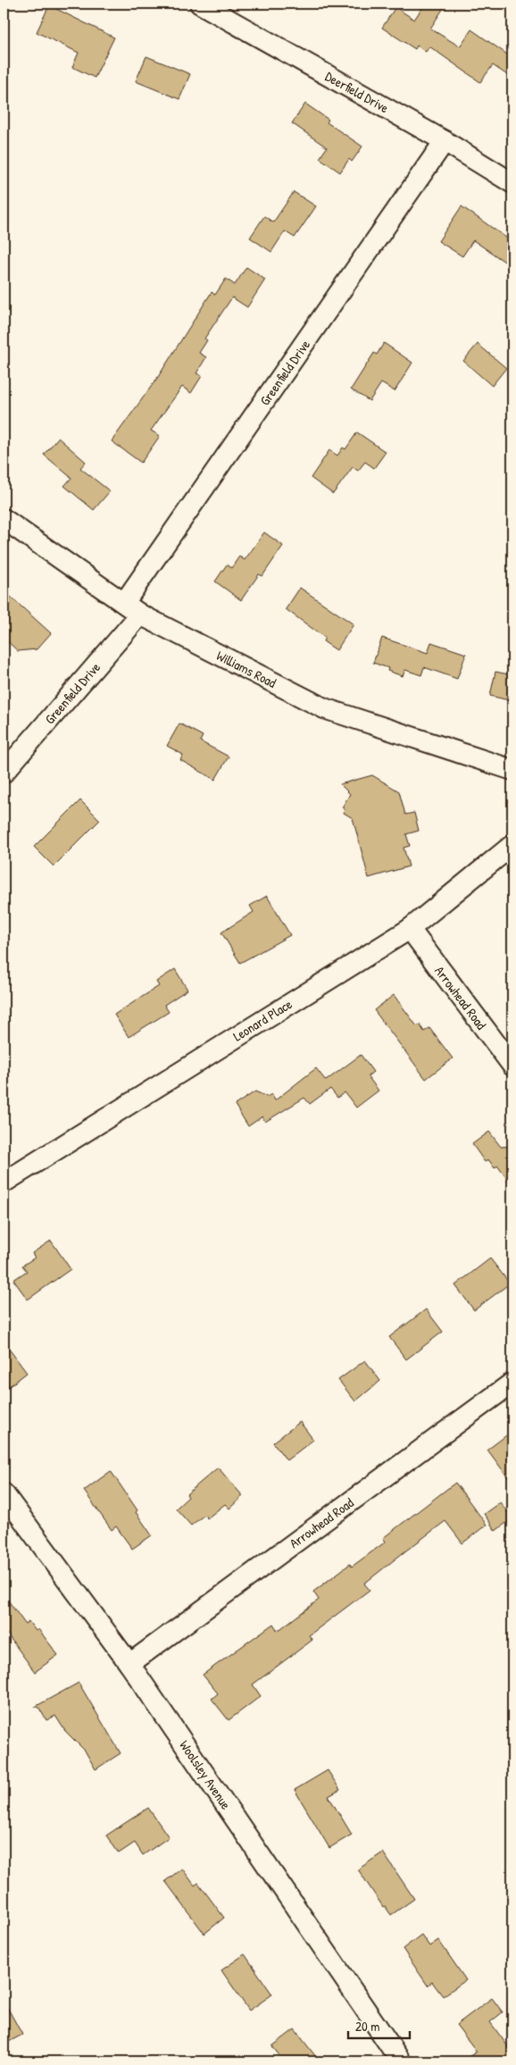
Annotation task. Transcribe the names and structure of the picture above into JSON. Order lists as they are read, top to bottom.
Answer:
{
  "streets": {
    "street": [
      "Deerfield Drive",
      "Greenfield Drive",
      "Williams Road",
      "Arrowhead Road",
      "Leonard Place",
      "Woolsley Avenue"
    ]
  },
  "crossings": [
    ["Deerfield Drive", "Greenfield Drive"],
    ["Greenfield Drive", "Williams Road"],
    ["Arrowhead Road", "Leonard Place"],
    ["Arrowhead Road", "Woolsley Avenue"]
  ],
  "scale_bar": "20 m"
}
